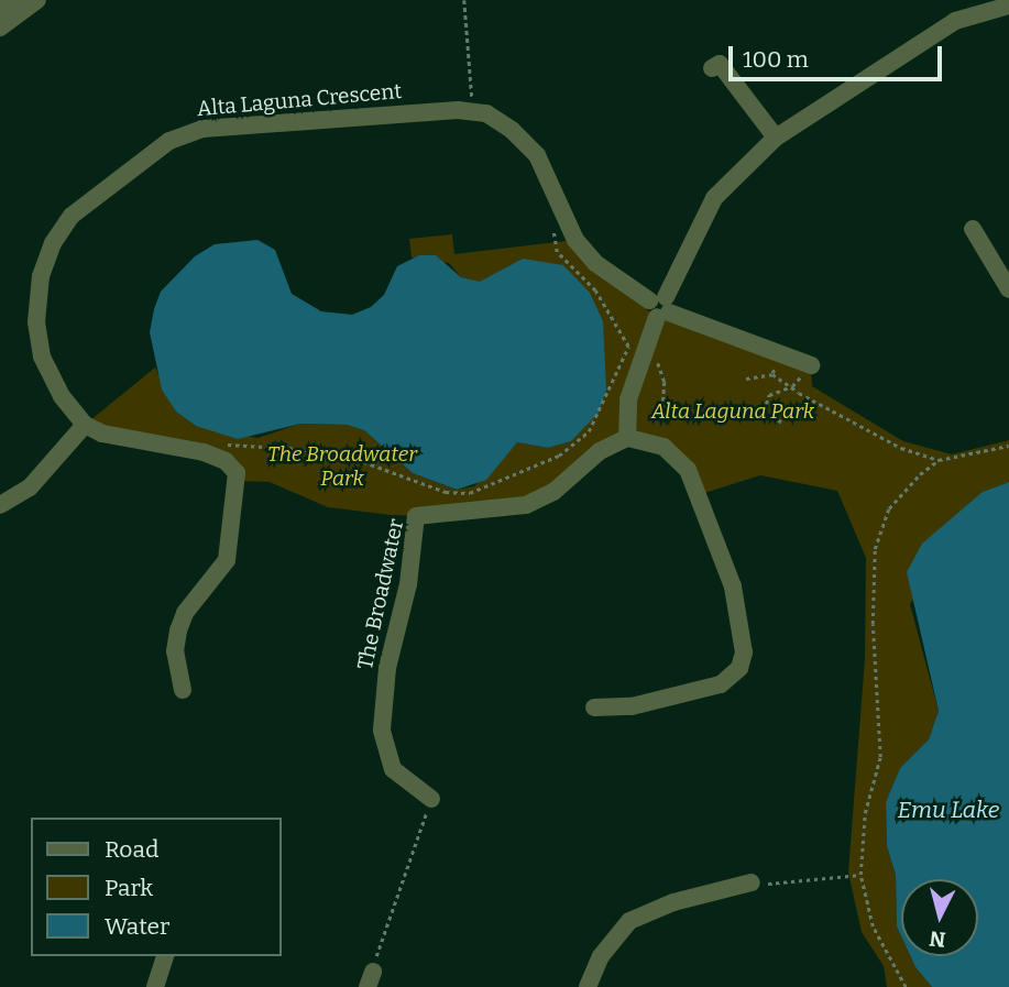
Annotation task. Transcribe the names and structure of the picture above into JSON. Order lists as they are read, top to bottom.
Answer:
{
  "streets": {
    "street": ["Alta Laguna Crescent", "The Broadwater"]
  },
  "water": ["Emu Lake"],
  "parks": ["Alta Laguna Park", "The Broadwater Park"],
  "legend": ["Road", "Park", "Water"],
  "scale_bar": "100 m",
  "north": "bottom"
}
